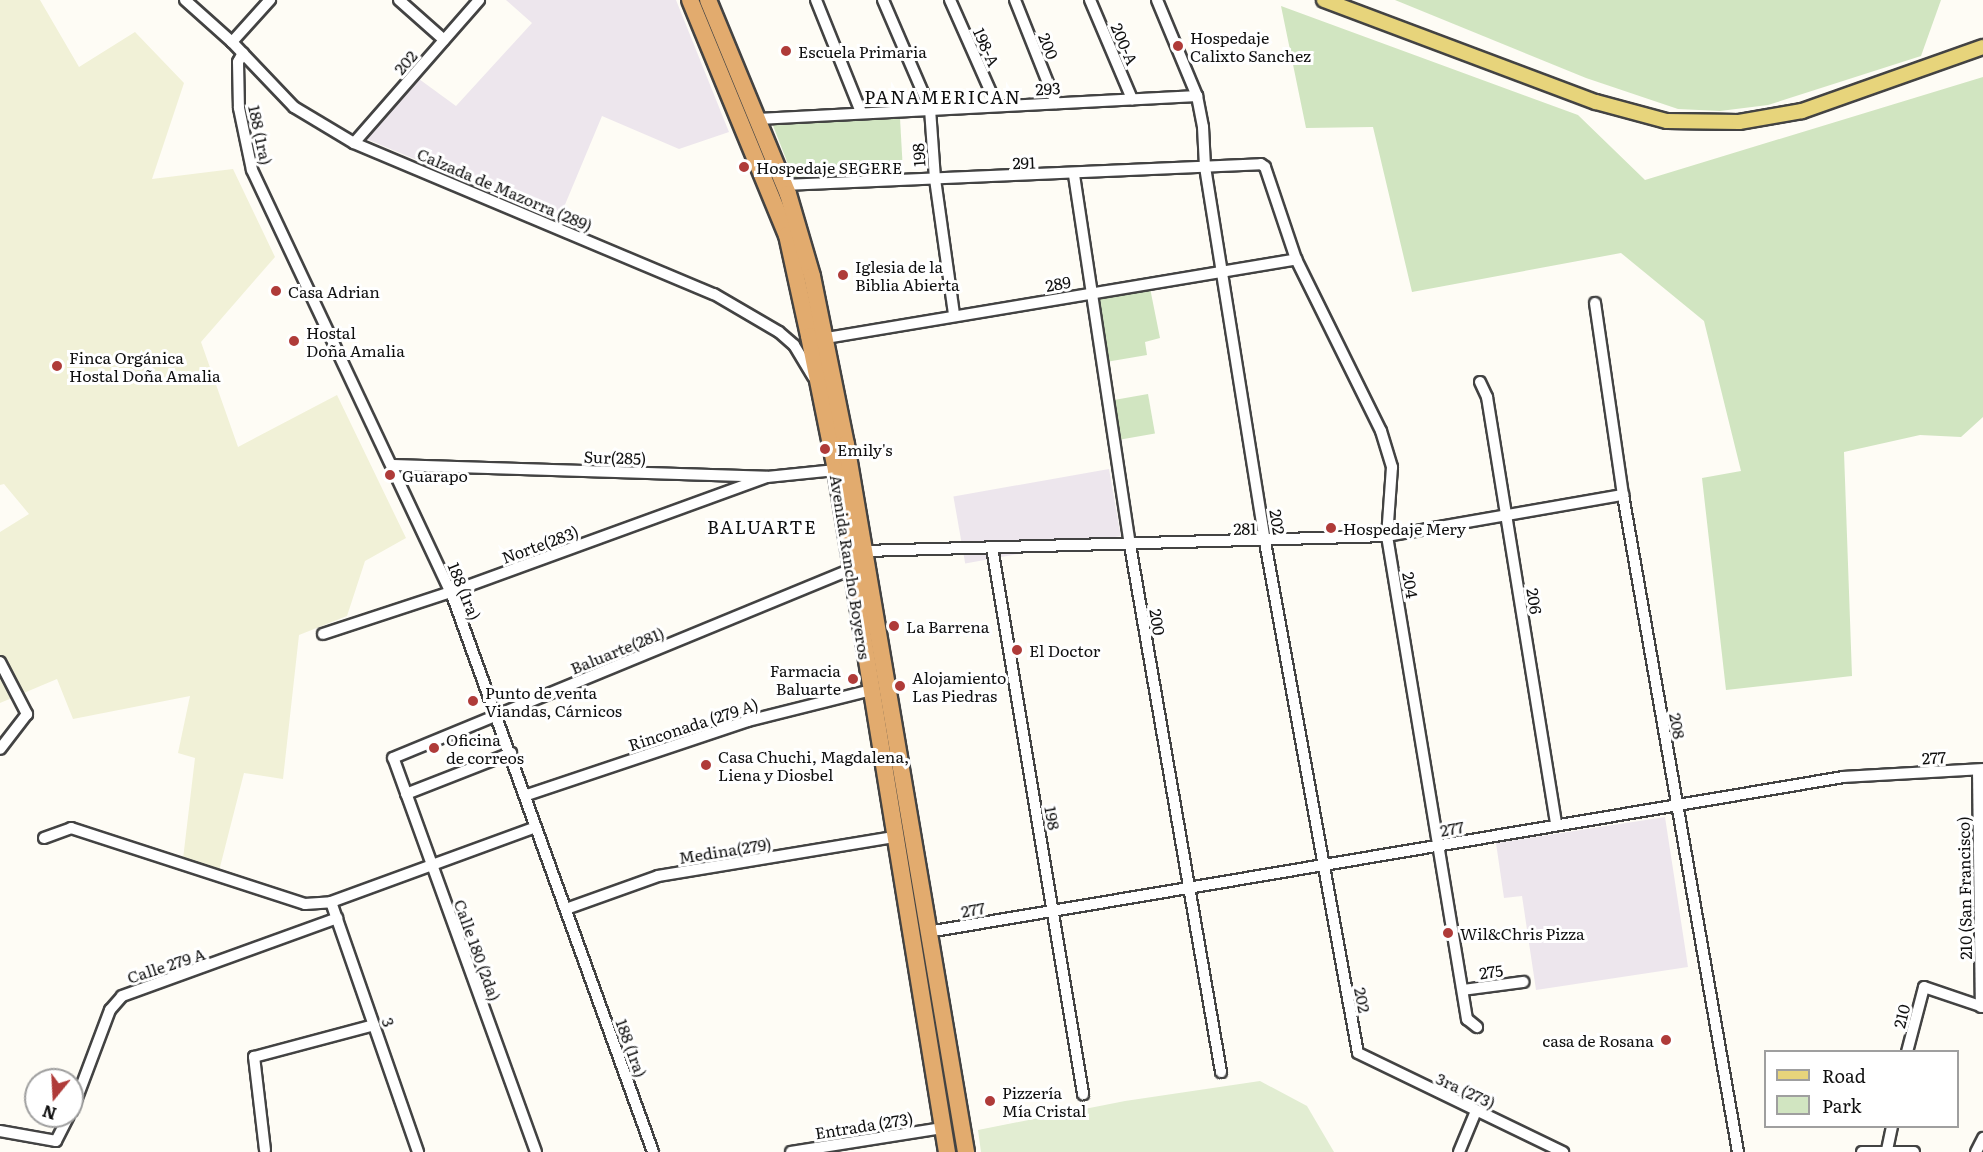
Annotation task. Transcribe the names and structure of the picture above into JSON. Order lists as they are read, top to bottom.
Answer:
{
  "streets": {
    "highway": ["Avenida Rancho Boyeros"],
    "street": [
      "200-A",
      "200",
      "198-A",
      "202",
      "293",
      "188 (1ra)",
      "198",
      "291",
      "Calzada de Mazorra (289)",
      "289",
      "Sur(285)",
      "281",
      "Norte(283)",
      "204",
      "206",
      "Baluarte(281)",
      "Rinconada (279 A)",
      "208",
      "277",
      "Medina(279)",
      "210 (San Francisco)",
      "Calle 180 (2da)",
      "Calle 279 A",
      "275",
      "210",
      "3",
      "3ra (273)",
      "Entrada (273)"
    ]
  },
  "crossings": [
    ["200-A", "293"],
    ["200", "293"],
    ["200", "291"],
    ["200", "289"],
    ["200", "281"],
    ["200", "277"],
    ["198-A", "293"],
    ["202", "293"],
    ["202", "291"],
    ["202", "Calzada de Mazorra (289)"],
    ["202", "289"],
    ["202", "281"],
    ["202", "277"],
    ["202", "3ra (273)"],
    ["293", "198"],
    ["293", "Avenida Rancho Boyeros"],
    ["188 (1ra)", "Calzada de Mazorra (289)"],
    ["188 (1ra)", "Sur(285)"],
    ["188 (1ra)", "Norte(283)"],
    ["188 (1ra)", "Baluarte(281)"],
    ["188 (1ra)", "Rinconada (279 A)"],
    ["188 (1ra)", "Medina(279)"],
    ["198", "291"],
    ["198", "289"],
    ["198", "281"],
    ["198", "277"],
    ["291", "Avenida Rancho Boyeros"],
    ["291", "204"],
    ["Calzada de Mazorra (289)", "Avenida Rancho Boyeros"],
    ["289", "Avenida Rancho Boyeros"],
    ["289", "204"],
    ["Sur(285)", "Norte(283)"],
    ["Sur(285)", "Avenida Rancho Boyeros"],
    ["281", "Avenida Rancho Boyeros"],
    ["281", "204"],
    ["281", "206"],
    ["281", "208"],
    ["Avenida Rancho Boyeros", "Baluarte(281)"],
    ["Avenida Rancho Boyeros", "Rinconada (279 A)"],
    ["Avenida Rancho Boyeros", "277"],
    ["Avenida Rancho Boyeros", "Medina(279)"],
    ["Avenida Rancho Boyeros", "Entrada (273)"],
    ["204", "277"],
    ["204", "275"],
    ["206", "277"],
    ["Baluarte(281)", "Calle 180 (2da)"],
    ["208", "277"],
    ["277", "210 (San Francisco)"],
    ["210 (San Francisco)", "210"],
    ["Calle 279 A", "3"]
  ],
  "districts": ["PANAMERICAN", "BALUARTE"],
  "places": [
    "Hospedaje Calixto Sanchez",
    "Escuela Primaria",
    "Hospedaje SEGERE",
    "Iglesia de la Biblia Abierta",
    "Casa Adrian",
    "Hostal Doña Amalia",
    "Finca Orgánica Hostal Doña Amalia",
    "Emily's",
    "Guarapo",
    "Hospedaje Mery",
    "La Barrena",
    "El Doctor",
    "Farmacia Baluarte",
    "Alojamiento Las Piedras",
    "Punto de venta Viandas, Cárnicos",
    "Oficina de correos",
    "Casa Chuchi, Magdalena, Liena y Diosbel",
    "Wil&Chris Pizza",
    "casa de Rosana",
    "Pizzería Mía Cristal"
  ],
  "legend": ["Road", "Park"],
  "north": "bottom"
}
